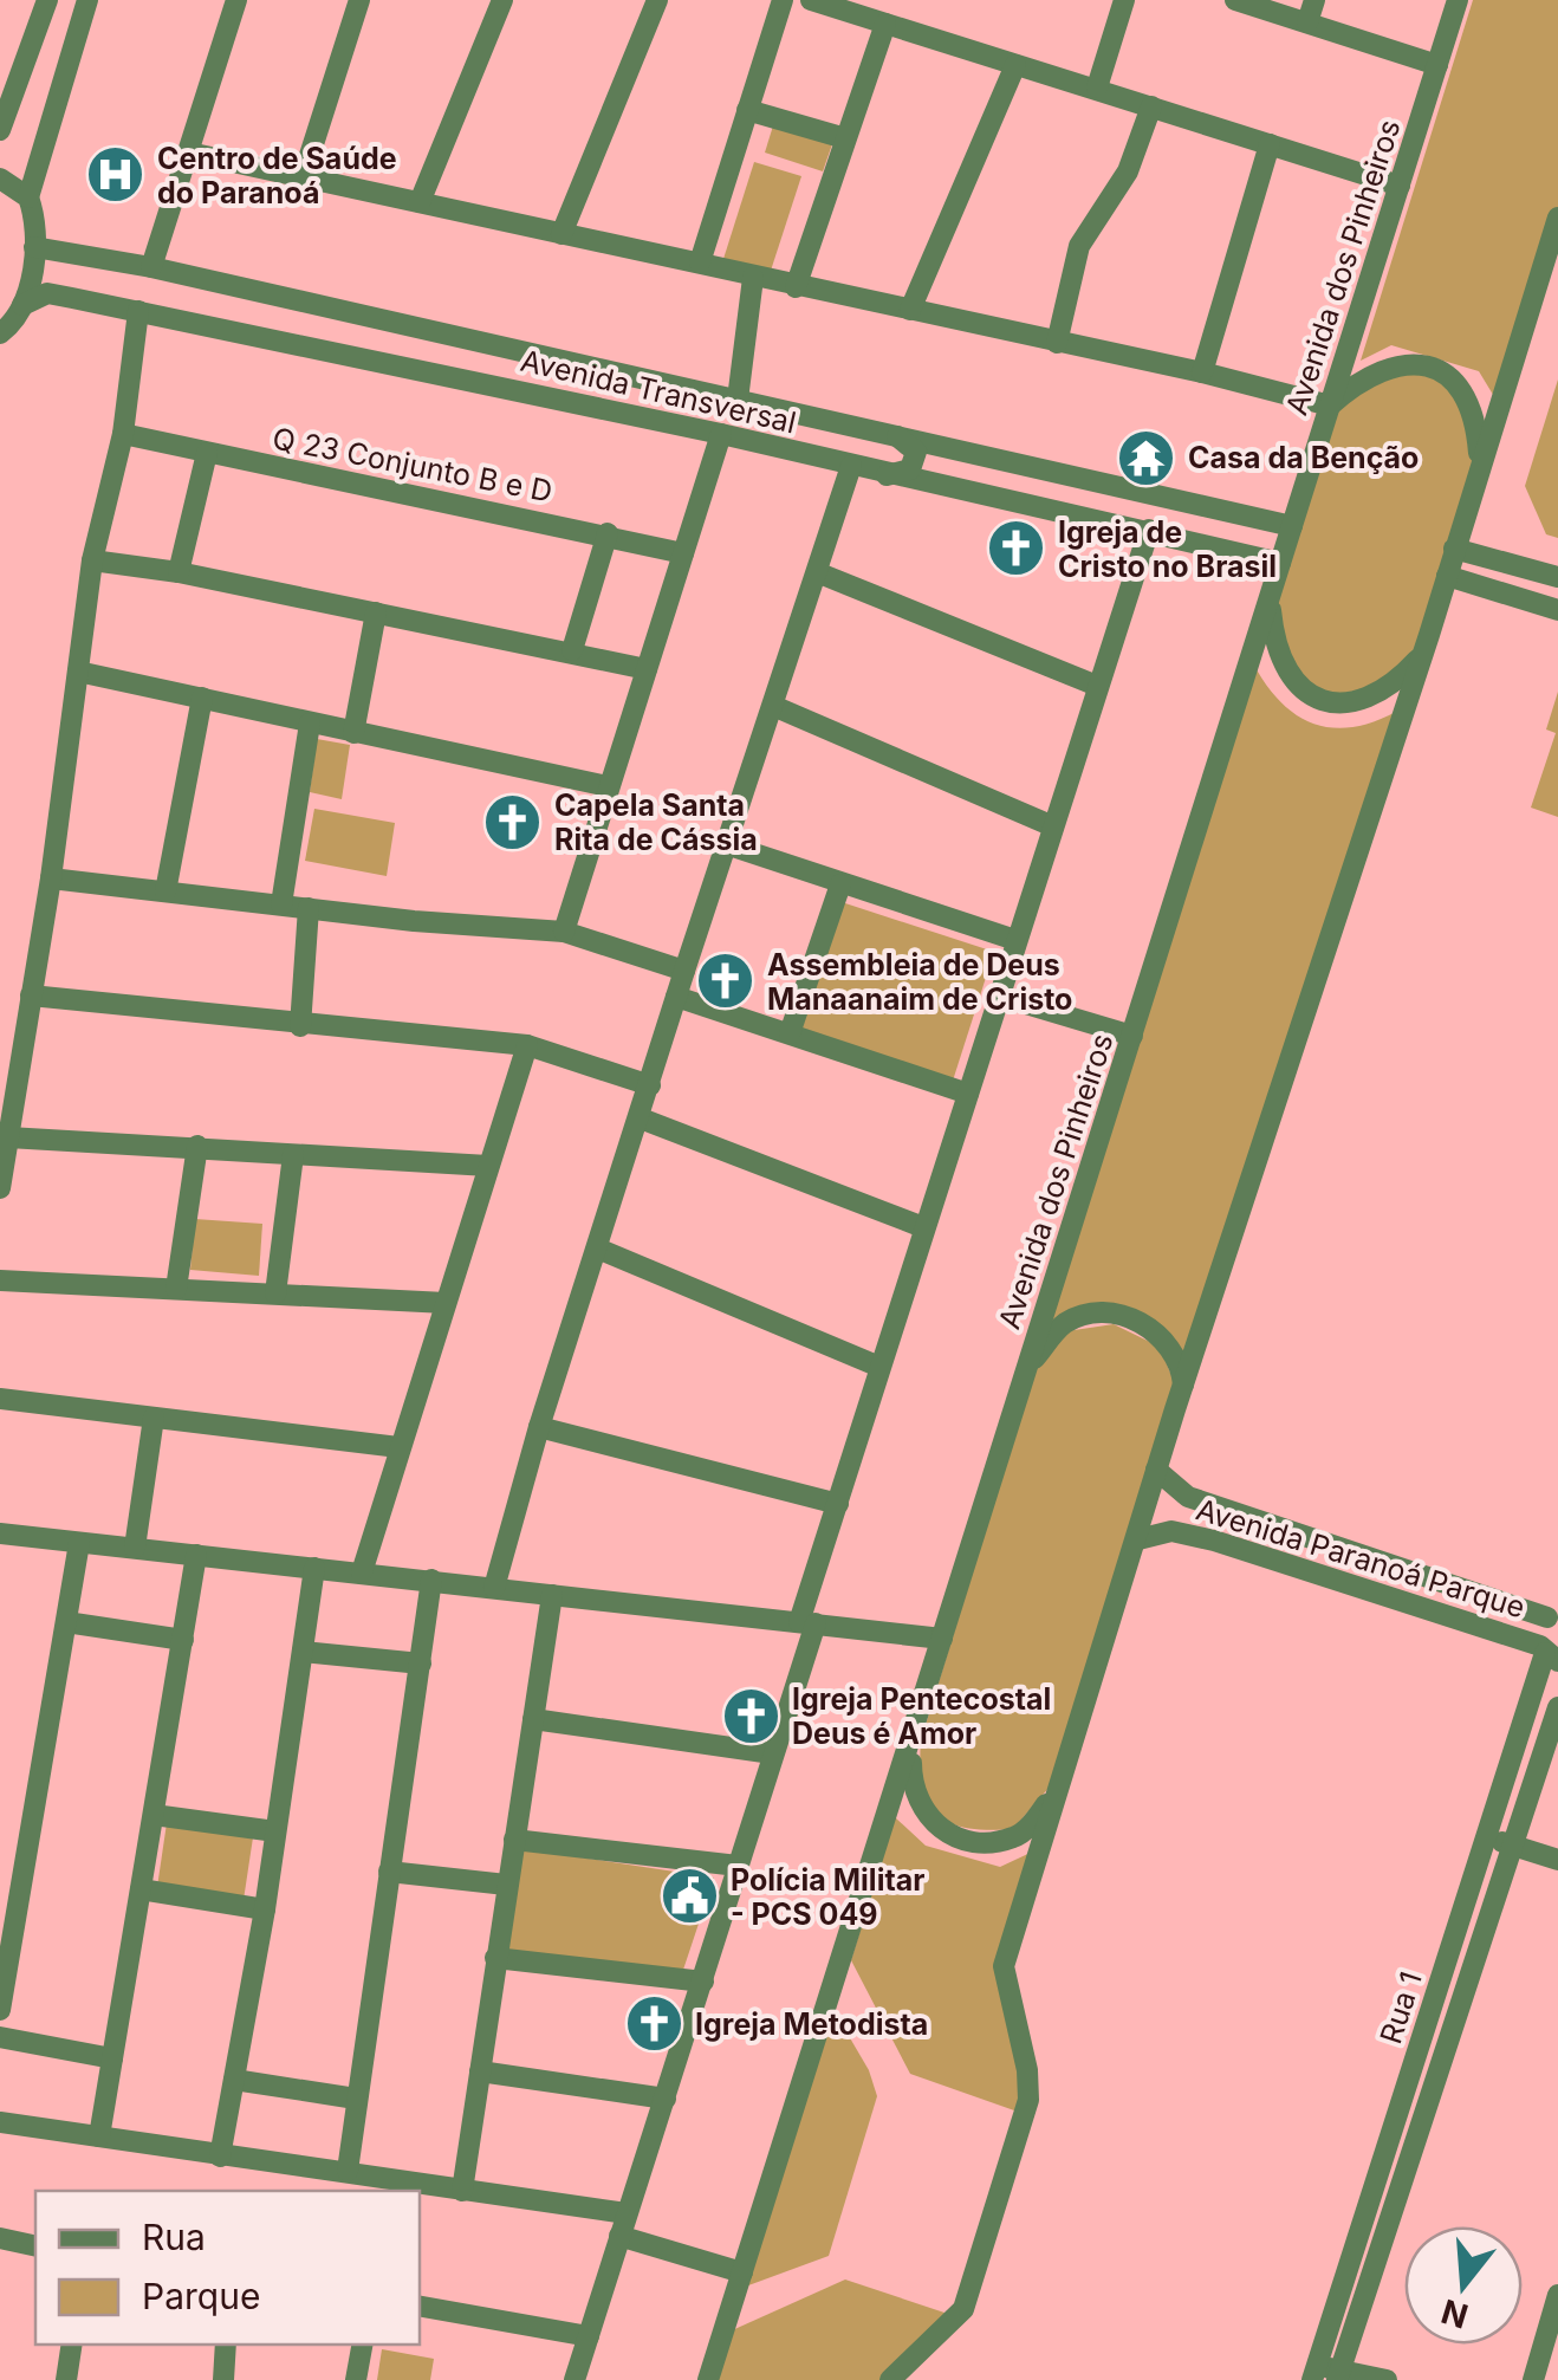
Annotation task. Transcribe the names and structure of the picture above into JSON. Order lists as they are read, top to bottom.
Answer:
{
  "streets": {
    "street": [
      "Avenida dos Pinheiros",
      "Avenida Transversal",
      "Q 23 Conjunto B e D",
      "Avenida Paranoá Parque",
      "Rua 1"
    ]
  },
  "crossings": [
    ["Avenida dos Pinheiros", "Avenida Transversal"],
    ["Avenida Paranoá Parque", "Rua 1"]
  ],
  "places": {
    "hospital": ["Centro de Saúde do Paranoá"],
    "temple": ["Casa da Benção"],
    "church": [
      "Igreja de Cristo no Brasil",
      "Capela Santa Rita de Cássia",
      "Assembleia de Deus Manaanaim de Cristo",
      "Igreja Pentecostal Deus é Amor",
      "Igreja Metodista"
    ],
    "public building": ["Polícia Militar - PCS 049"]
  },
  "legend": ["Rua", "Parque"],
  "north": "bottom"
}
